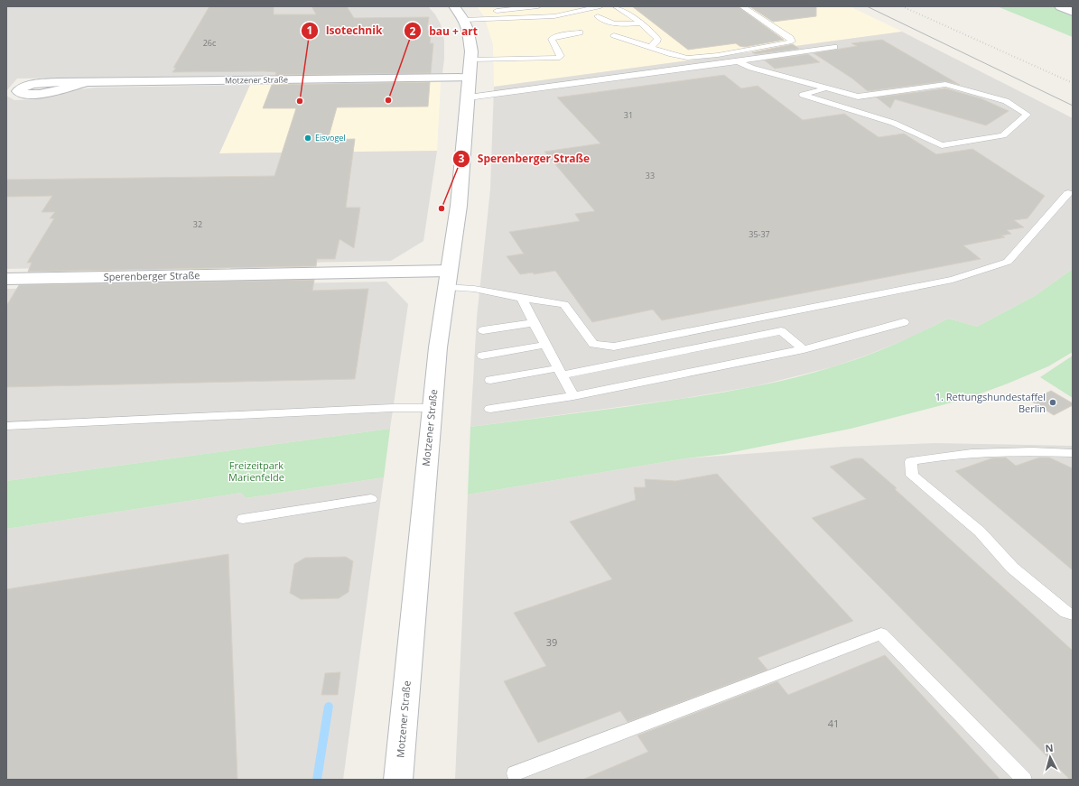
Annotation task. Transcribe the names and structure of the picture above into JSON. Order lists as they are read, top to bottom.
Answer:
{
  "streets": {
    "street": ["Motzener Straße", "Sperenberger Straße"]
  },
  "crossings": [
    ["Motzener Straße", "Sperenberger Straße"]
  ],
  "parks": ["Freizeitpark Marienfelde"],
  "places": [
    "bau + art",
    "Isotechnik",
    "Eisvogel",
    "Sperenberger Straße",
    "1. Rettungshundestaffel Berlin"
  ],
  "house_numbers": [
    "26c",
    "31",
    "33",
    "32",
    "35-37",
    "39",
    "41"
  ],
  "north": "top"
}
